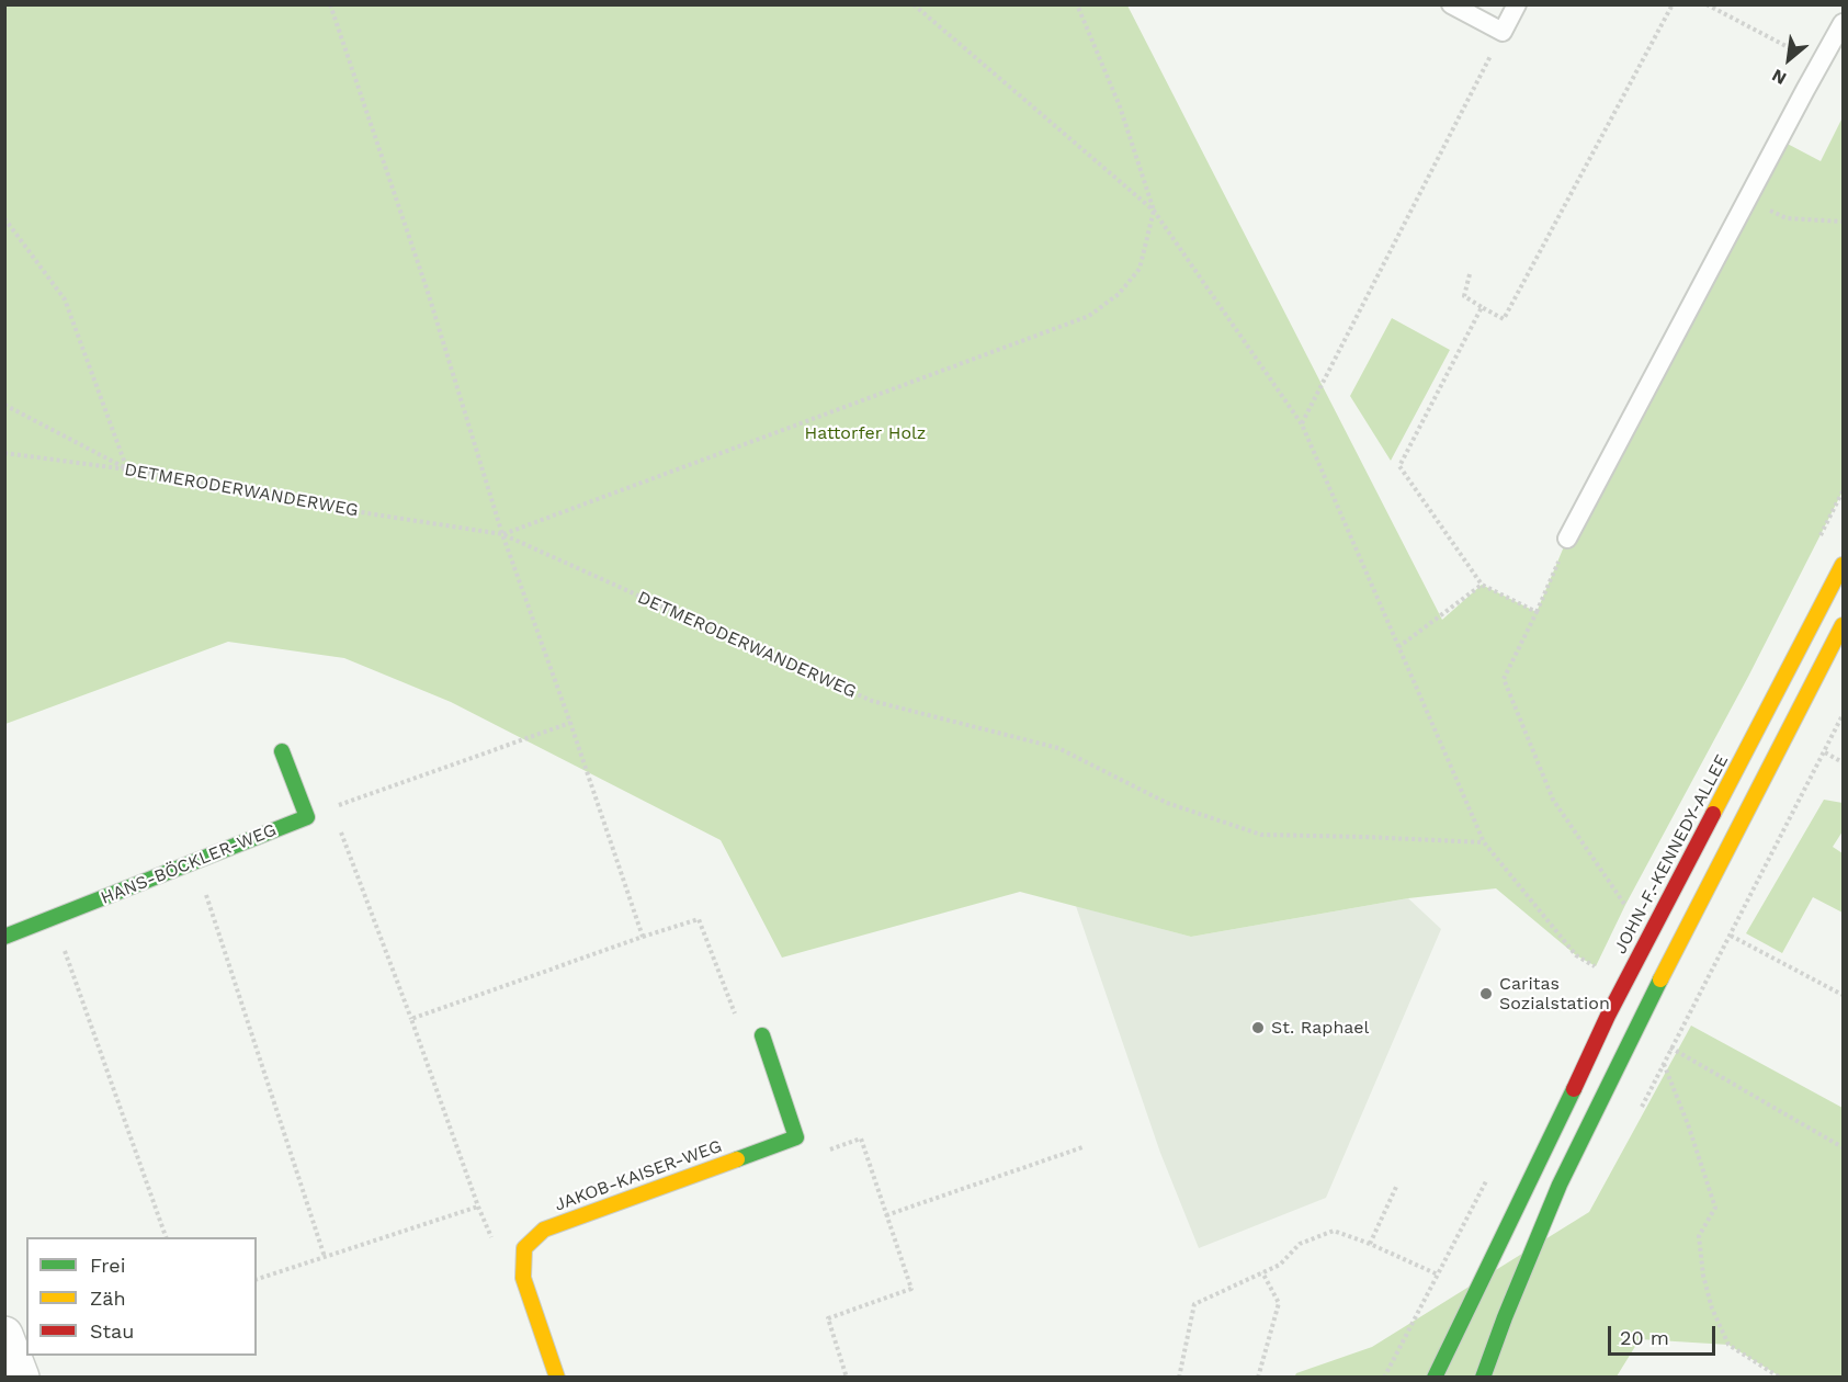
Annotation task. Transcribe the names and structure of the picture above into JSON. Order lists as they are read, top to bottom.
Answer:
{
  "streets": {
    "street": ["JOHN-F.-KENNEDY-ALLEE", "HANS-BÖCKLER-WEG", "JAKOB-KAISER-WEG"],
    "path": ["DETMERODERWANDERWEG"]
  },
  "parks": ["Hattorfer Holz"],
  "places": ["Caritas Sozialstation", "St. Raphael"],
  "legend": ["Frei", "Zäh", "Stau"],
  "scale_bar": "20 m",
  "north": "bottom left"
}
